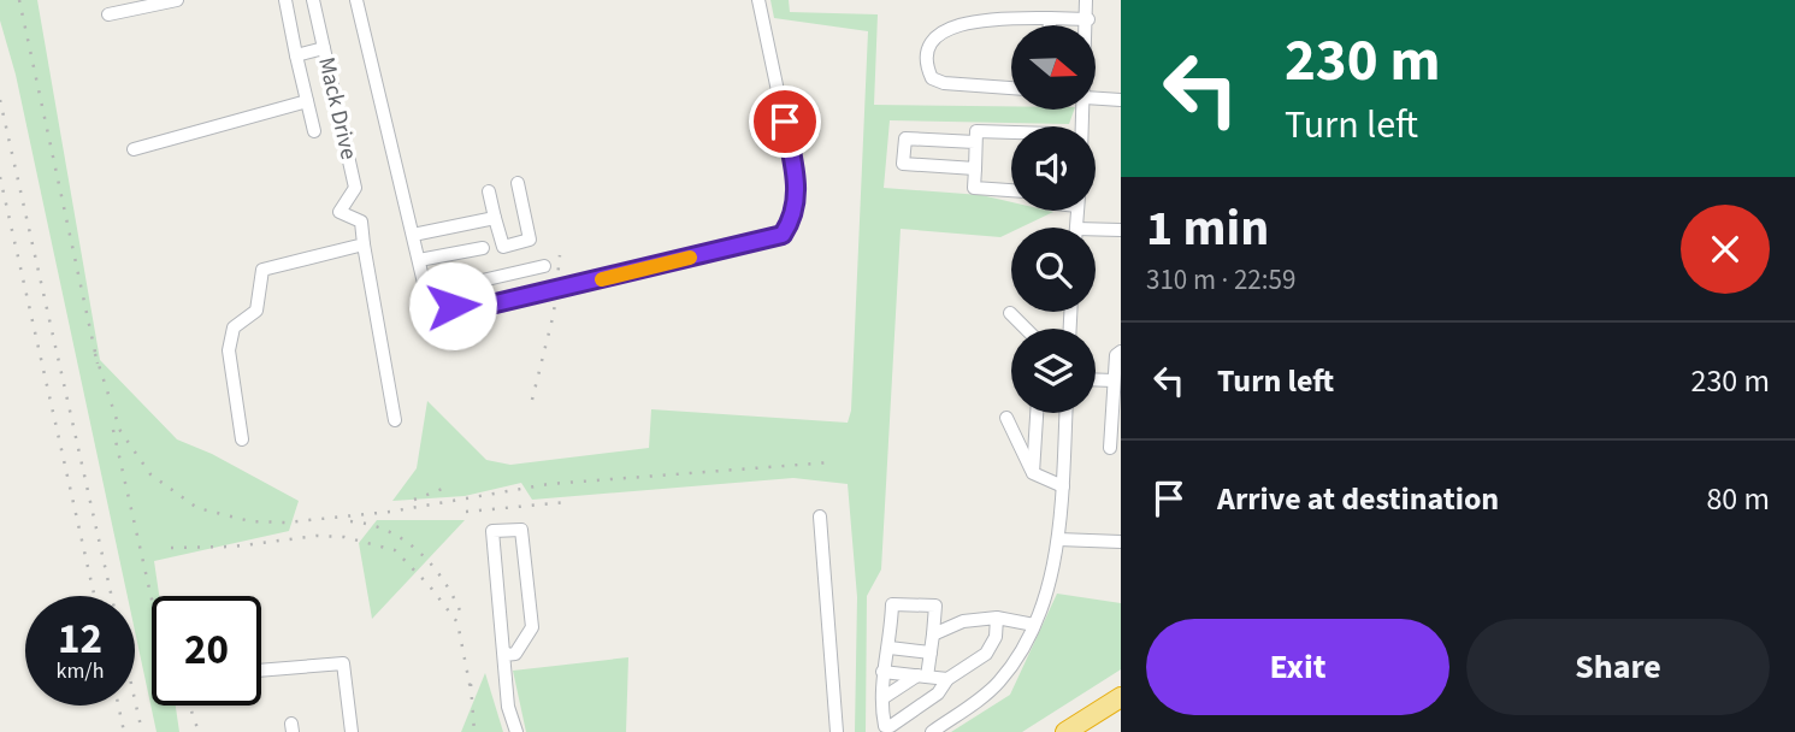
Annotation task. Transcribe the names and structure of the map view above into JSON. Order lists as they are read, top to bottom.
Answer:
{
  "streets": {
    "street": ["Mack Drive"]
  },
  "north": "right",
  "page": {
    "turn": ["230 m", "Turn left"],
    "heading": ["1 min", "310 m · 22:59"],
    "list": [
      {
        "name": "Turn left",
        "value": "230 m"
      },
      {
        "name": "Arrive at destination",
        "value": "80 m"
      }
    ],
    "speed": "12 km/h",
    "limit": "20",
    "buttons": ["Exit", "Share"]
  }
}
